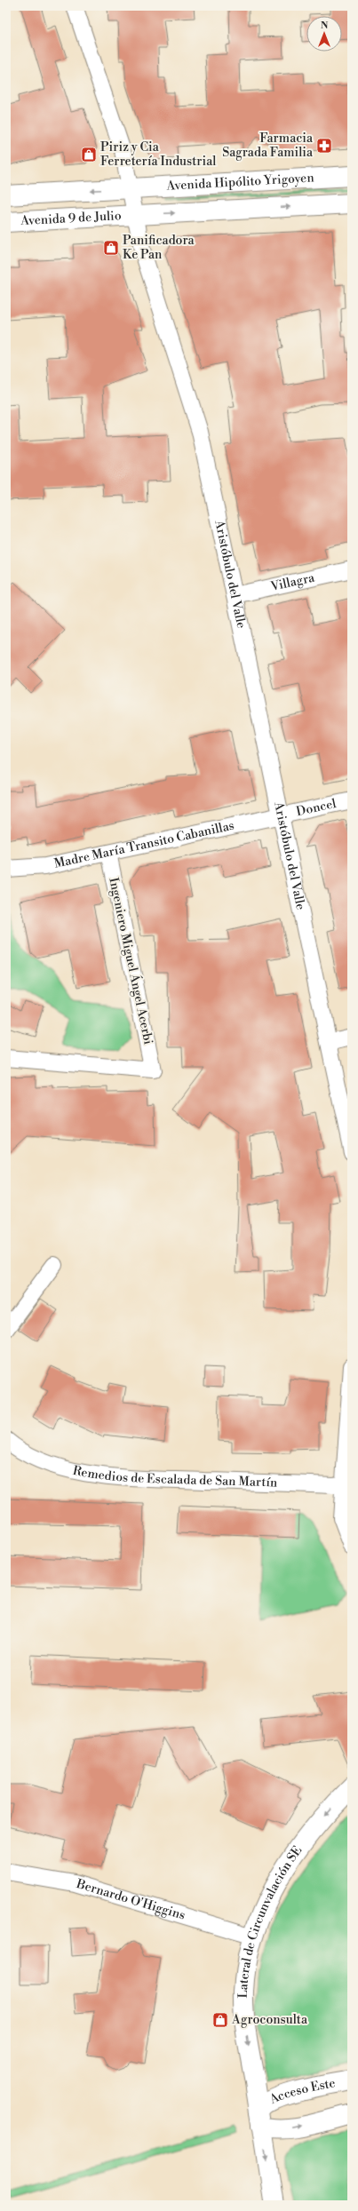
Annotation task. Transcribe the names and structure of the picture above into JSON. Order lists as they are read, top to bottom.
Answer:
{
  "streets": {
    "main road": [
      "Avenida Hipólito Yrigoyen",
      "Avenida 9 de Julio",
      "Lateral de Circunvalación SE",
      "Acceso Este"
    ],
    "street": [
      "Aristóbulo del Valle",
      "Villagra",
      "Doncel",
      "Madre María Transito Cabanillas",
      "Ingeniero Miguel Ángel Acerbi",
      "Remedios de Escalada de San Martín",
      "Bernardo O'Higgins"
    ]
  },
  "crossings": [
    ["Avenida Hipólito Yrigoyen", "Aristóbulo del Valle"],
    ["Avenida 9 de Julio", "Aristóbulo del Valle"],
    ["Aristóbulo del Valle", "Villagra"],
    ["Aristóbulo del Valle", "Doncel"],
    ["Aristóbulo del Valle", "Madre María Transito Cabanillas"],
    ["Doncel", "Madre María Transito Cabanillas"],
    ["Madre María Transito Cabanillas", "Ingeniero Miguel Ángel Acerbi"],
    ["Bernardo O'Higgins", "Lateral de Circunvalación SE"],
    ["Lateral de Circunvalación SE", "Acceso Este"]
  ],
  "one_way": ["Lateral de Circunvalación SE"],
  "places": {
    "pharmacy": ["Farmacia Sagrada Familia"],
    "shop": ["Piriz y Cia Ferretería Industrial", "Panificadora Ke Pan", "Agroconsulta"]
  },
  "north": "top"
}
